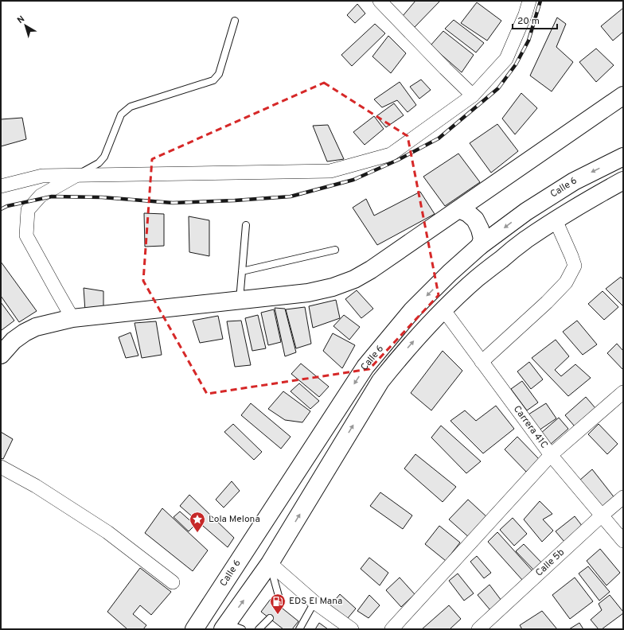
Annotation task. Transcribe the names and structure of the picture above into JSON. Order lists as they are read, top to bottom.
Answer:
{
  "streets": {
    "main road": ["Calle 6"],
    "street": ["Carrera 41C", "Calle 5b"]
  },
  "crossings": [
    ["Calle 6", "Carrera 41C"],
    ["Carrera 41C", "Calle 5b"]
  ],
  "places": {
    "place": ["Lola Melona"],
    "fuel station": ["EDS El Mana"]
  },
  "scale_bar": "20 m",
  "north": "top left"
}
